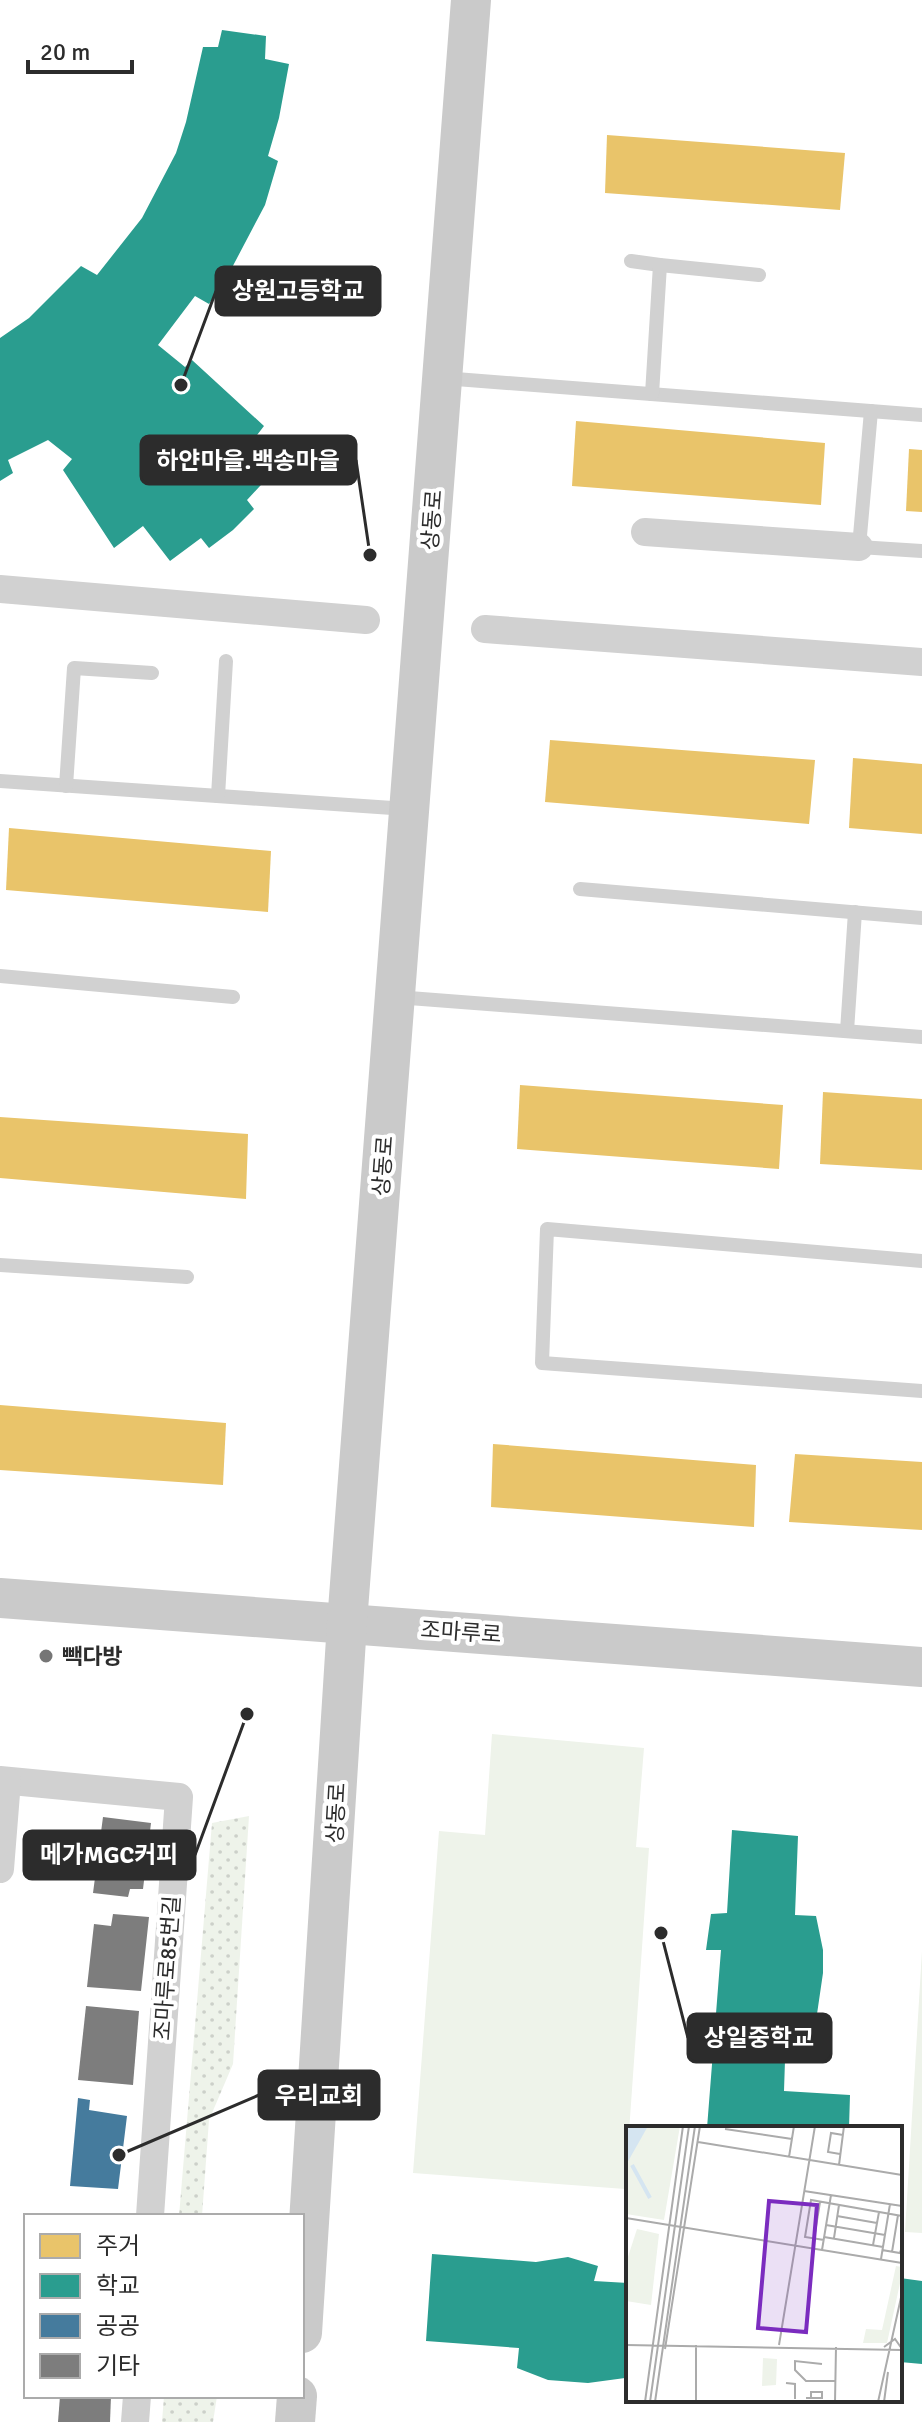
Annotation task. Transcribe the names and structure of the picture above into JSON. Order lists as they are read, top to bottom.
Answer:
{
  "streets": {
    "street": ["상동로", "조마루로", "조마루로85번길"]
  },
  "crossings": [
    ["상동로", "조마루로"]
  ],
  "places": [
    "상원고등학교",
    "하얀마을.백송마을",
    "빽다방",
    "메가MGC커피",
    "상일중학교",
    "우리교회"
  ],
  "legend": [
    "주거",
    "학교",
    "공공",
    "기타"
  ],
  "scale_bar": "20 m"
}
